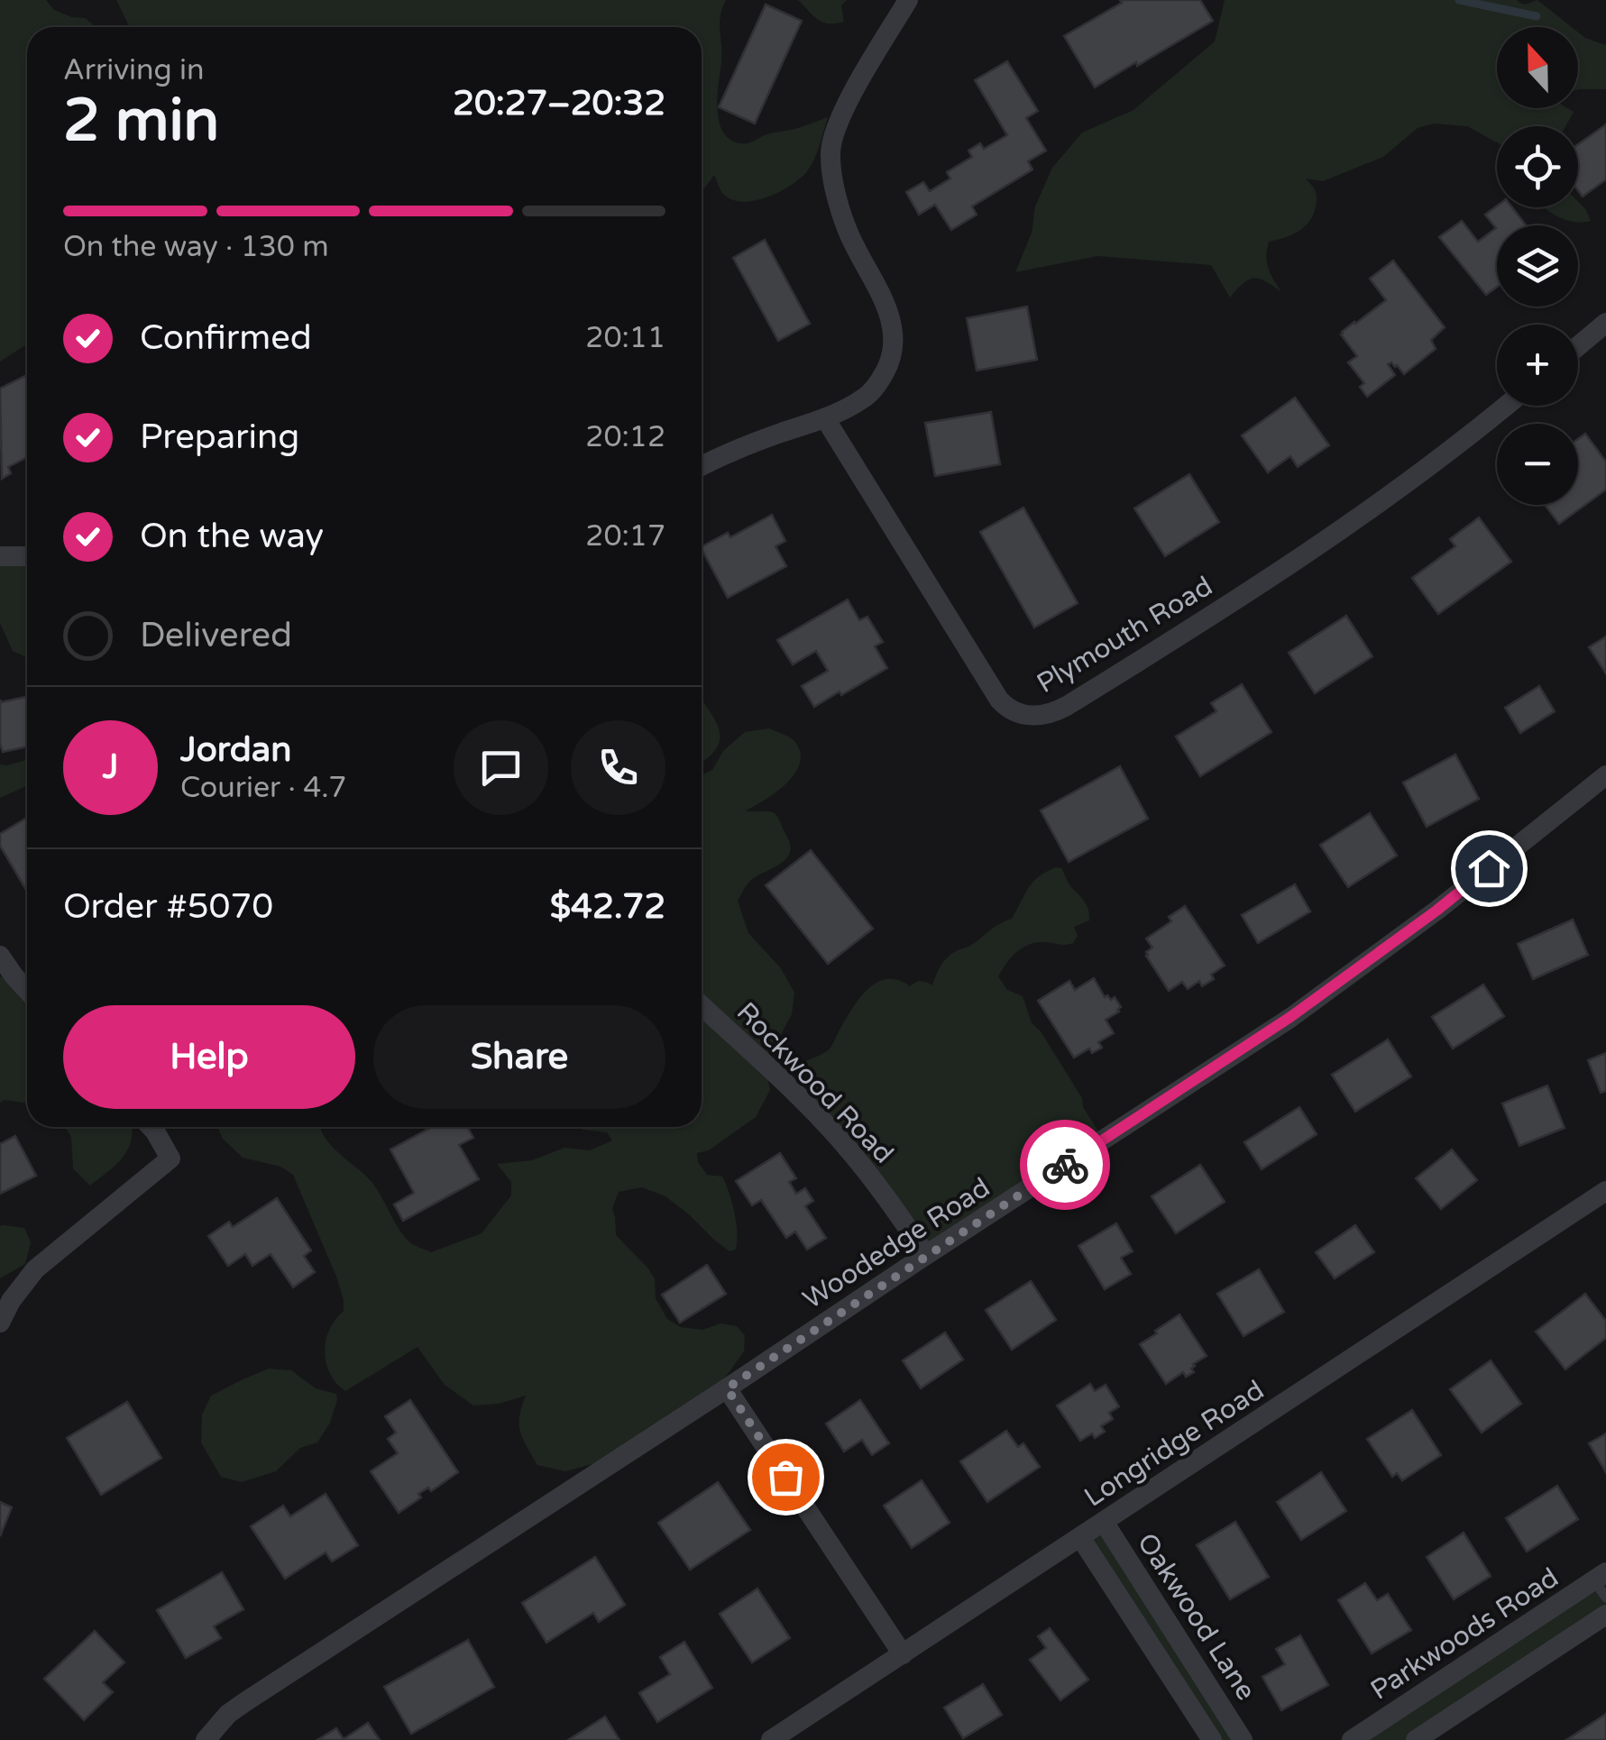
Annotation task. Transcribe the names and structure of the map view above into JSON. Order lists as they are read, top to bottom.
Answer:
{
  "streets": {
    "street": [
      "Plymouth Road",
      "Rockwood Road",
      "Woodedge Road",
      "Longridge Road",
      "Oakwood Lane",
      "Parkwoods Road"
    ]
  },
  "crossings": [
    ["Rockwood Road", "Woodedge Road"],
    ["Longridge Road", "Oakwood Lane"]
  ],
  "north": "top",
  "page": {
    "map_buttons": ["+", "−"],
    "heading": ["2 min", "Arriving in", "20:27–20:32"],
    "panel": [
      "Jordan",
      "Courier · 4.7",
      "Order #5070",
      "$42.72"
    ],
    "bar": "On the way · 130 m",
    "list": [
      ["Confirmed", "20:11"],
      ["Preparing", "20:12"],
      ["On the way", "20:17"],
      "Delivered"
    ],
    "round": "J",
    "buttons": ["Help", "Share"]
  }
}
